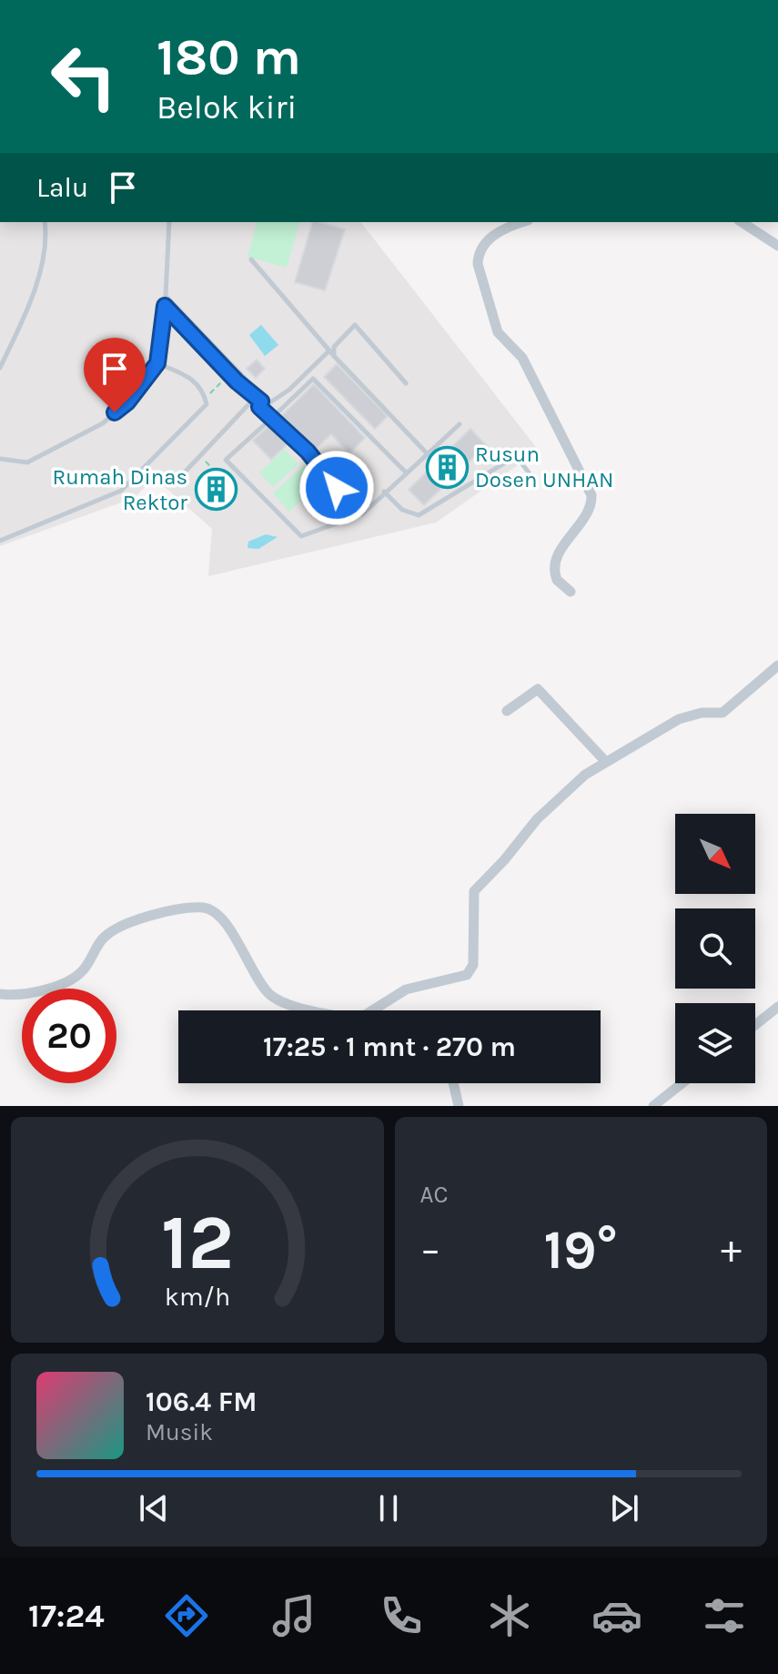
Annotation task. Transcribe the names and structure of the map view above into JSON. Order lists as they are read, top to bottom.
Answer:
{
  "places": {
    "building": ["Rusun Dosen UNHAN", "Rumah Dinas Rektor"]
  },
  "north": "bottom right",
  "page": {
    "turn": ["180 m", "Belok kiri"],
    "then": "Lalu",
    "limit": "20",
    "trip": "17:25 · 1 mnt · 270 m",
    "tile": "AC",
    "heat": ["−", "19°", "+"],
    "song": ["106.4 FM", "Musik"],
    "tabs": "17:24",
    "gauge": ["12", "km/h"]
  }
}
